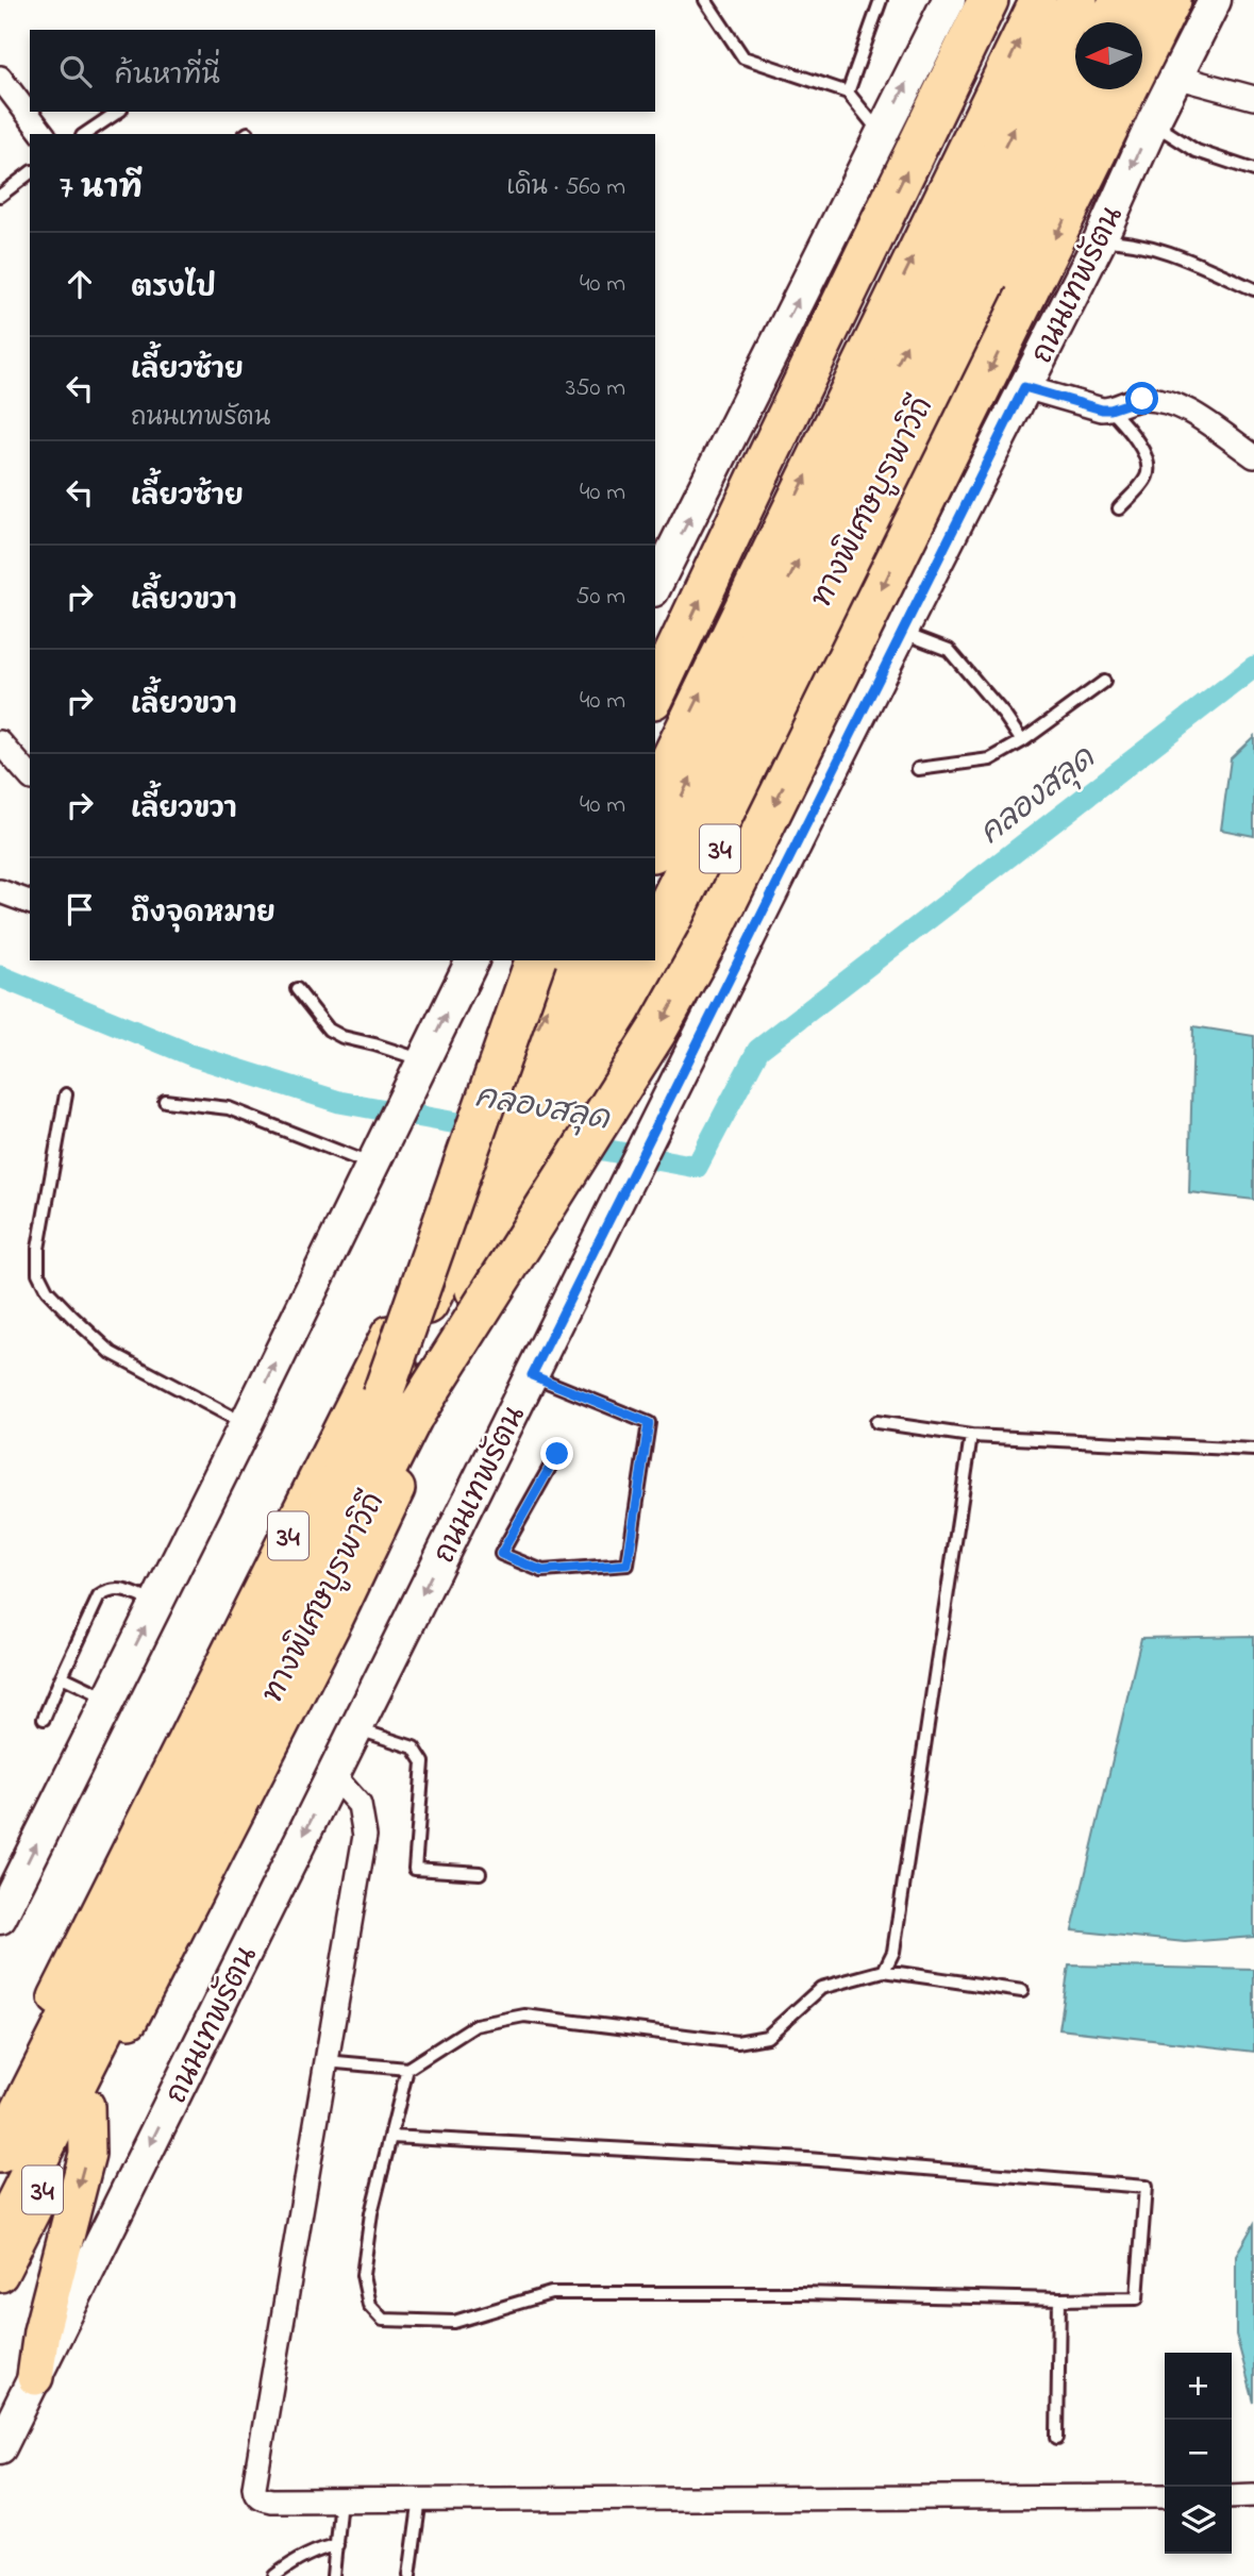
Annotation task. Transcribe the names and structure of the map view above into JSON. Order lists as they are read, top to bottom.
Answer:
{
  "streets": {
    "highway": ["ทางพิเศษบูรพาวิถี", "34"],
    "main road": ["ถนนเทพรัตน"]
  },
  "water": ["คลองสลุด"],
  "north": "left",
  "page": {
    "search": "ค้นหาที่นี่",
    "heading": ["7 นาที", "เดิน · 560 m"],
    "list": [
      ["ตรงไป", "40 m"],
      ["เลี้ยวซ้าย", "ถนนเทพรัตน", "350 m"],
      ["เลี้ยวซ้าย", "40 m"],
      ["เลี้ยวขวา", "50 m"],
      ["เลี้ยวขวา", "40 m"],
      ["เลี้ยวขวา", "40 m"],
      "ถึงจุดหมาย"
    ],
    "map_buttons": ["+", "−"]
  }
}
